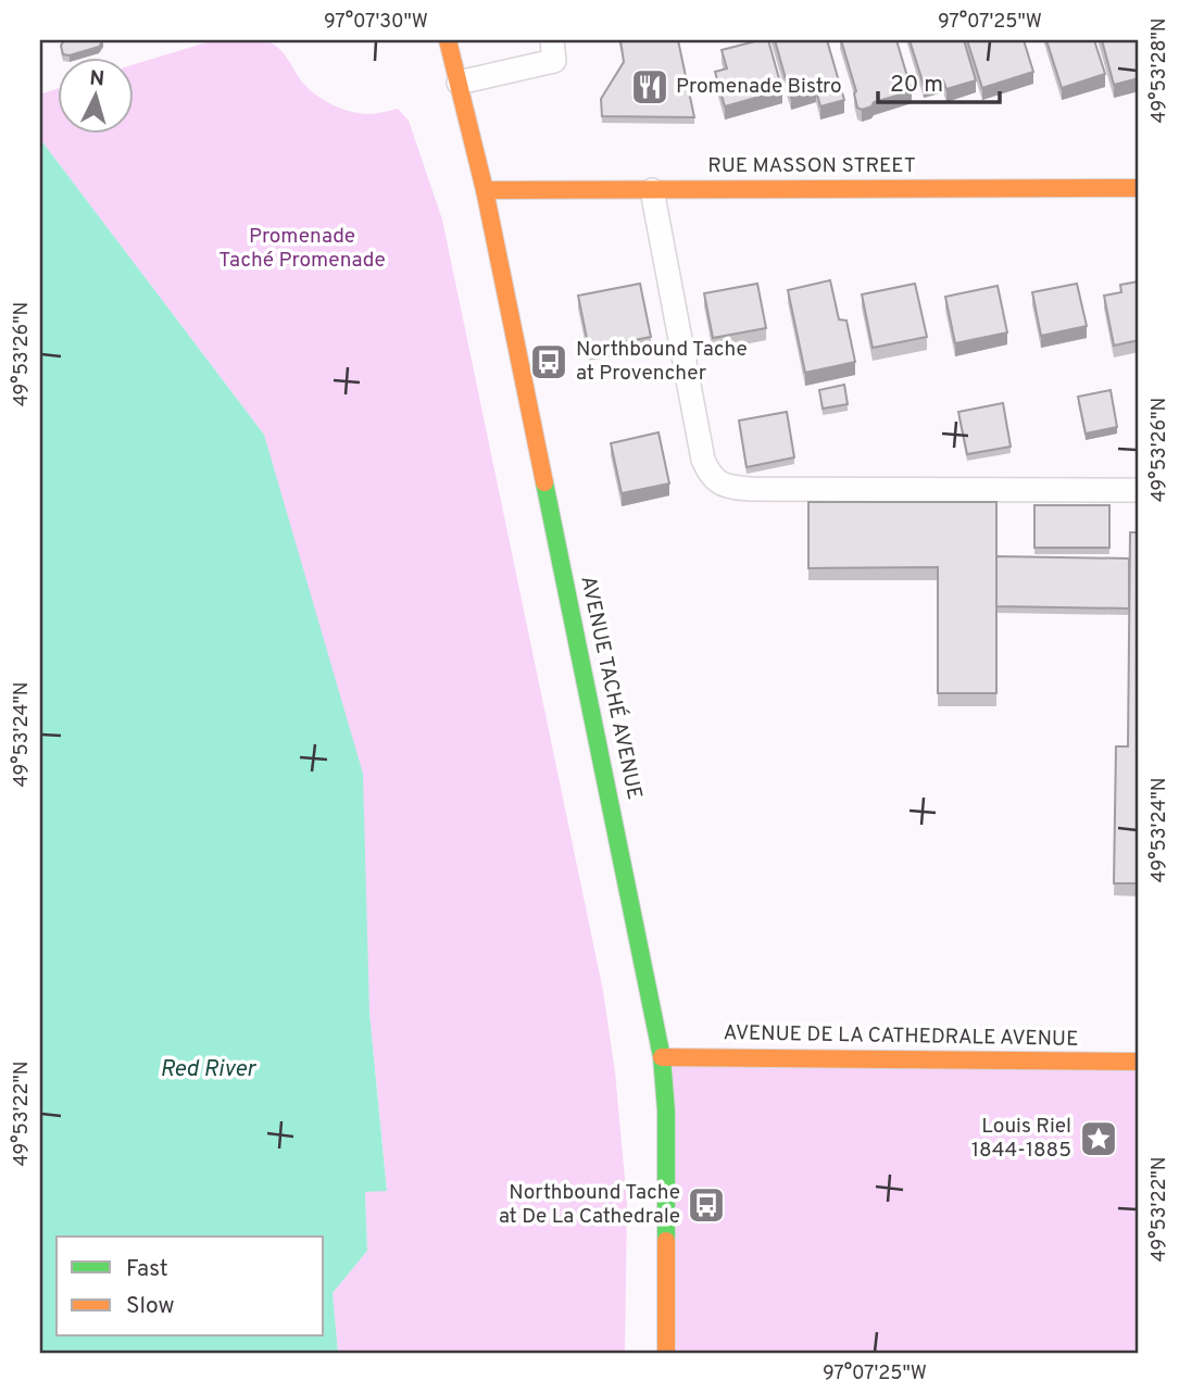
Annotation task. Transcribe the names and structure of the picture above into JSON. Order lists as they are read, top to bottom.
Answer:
{
  "streets": {
    "street": ["RUE MASSON STREET", "AVENUE TACHÉ AVENUE", "AVENUE DE LA CATHEDRALE AVENUE"]
  },
  "crossings": [
    ["RUE MASSON STREET", "AVENUE TACHÉ AVENUE"],
    ["AVENUE TACHÉ AVENUE", "AVENUE DE LA CATHEDRALE AVENUE"]
  ],
  "water": ["Red River"],
  "parks": ["Promenade Taché Promenade"],
  "places": {
    "restaurant": ["Promenade Bistro"],
    "bus stop": ["Northbound Tache at Provencher", "Northbound Tache at De La Cathedrale"],
    "place": ["Louis Riel 1844-1885"]
  },
  "legend": ["Fast", "Slow"],
  "scale_bar": "20 m",
  "north": "top",
  "coordinates": [
    "97°07'30\"W",
    "97°07'25\"W",
    "49°53'28\"N",
    "49°53'26\"N",
    "49°53'24\"N",
    "49°53'22\"N"
  ]
}
